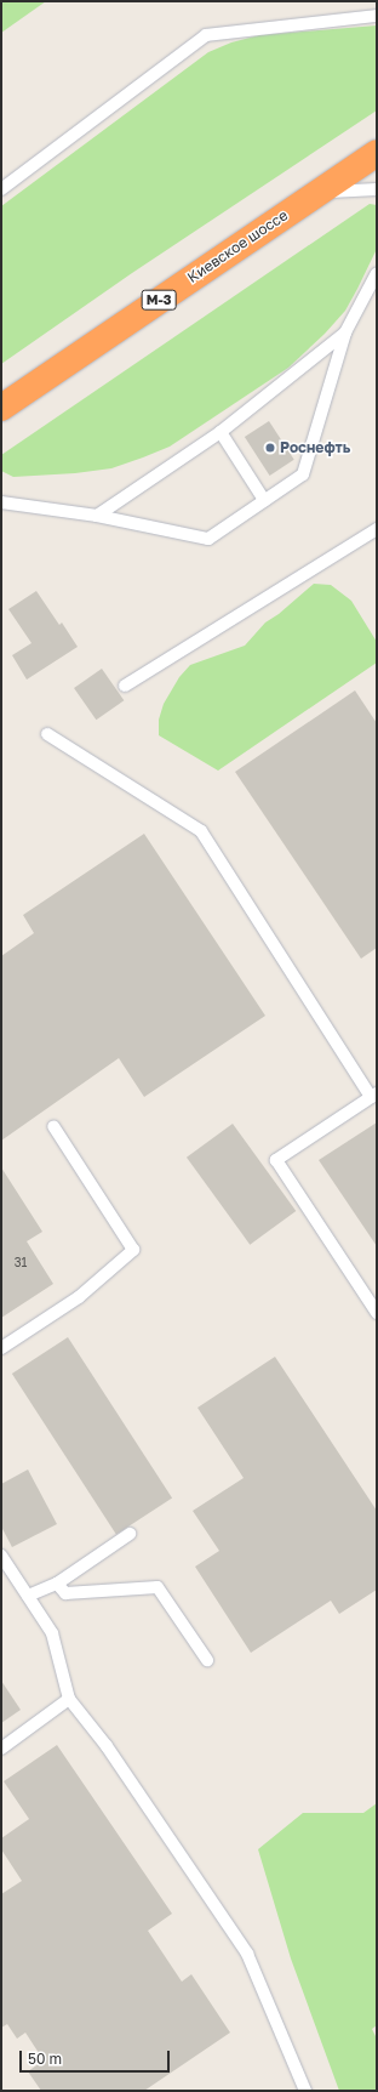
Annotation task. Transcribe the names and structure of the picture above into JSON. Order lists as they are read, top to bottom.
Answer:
{
  "streets": {
    "highway": ["Киевское шоссе", "М-3"]
  },
  "places": ["Роснефть"],
  "house_numbers": ["31"],
  "scale_bar": "50 m"
}
